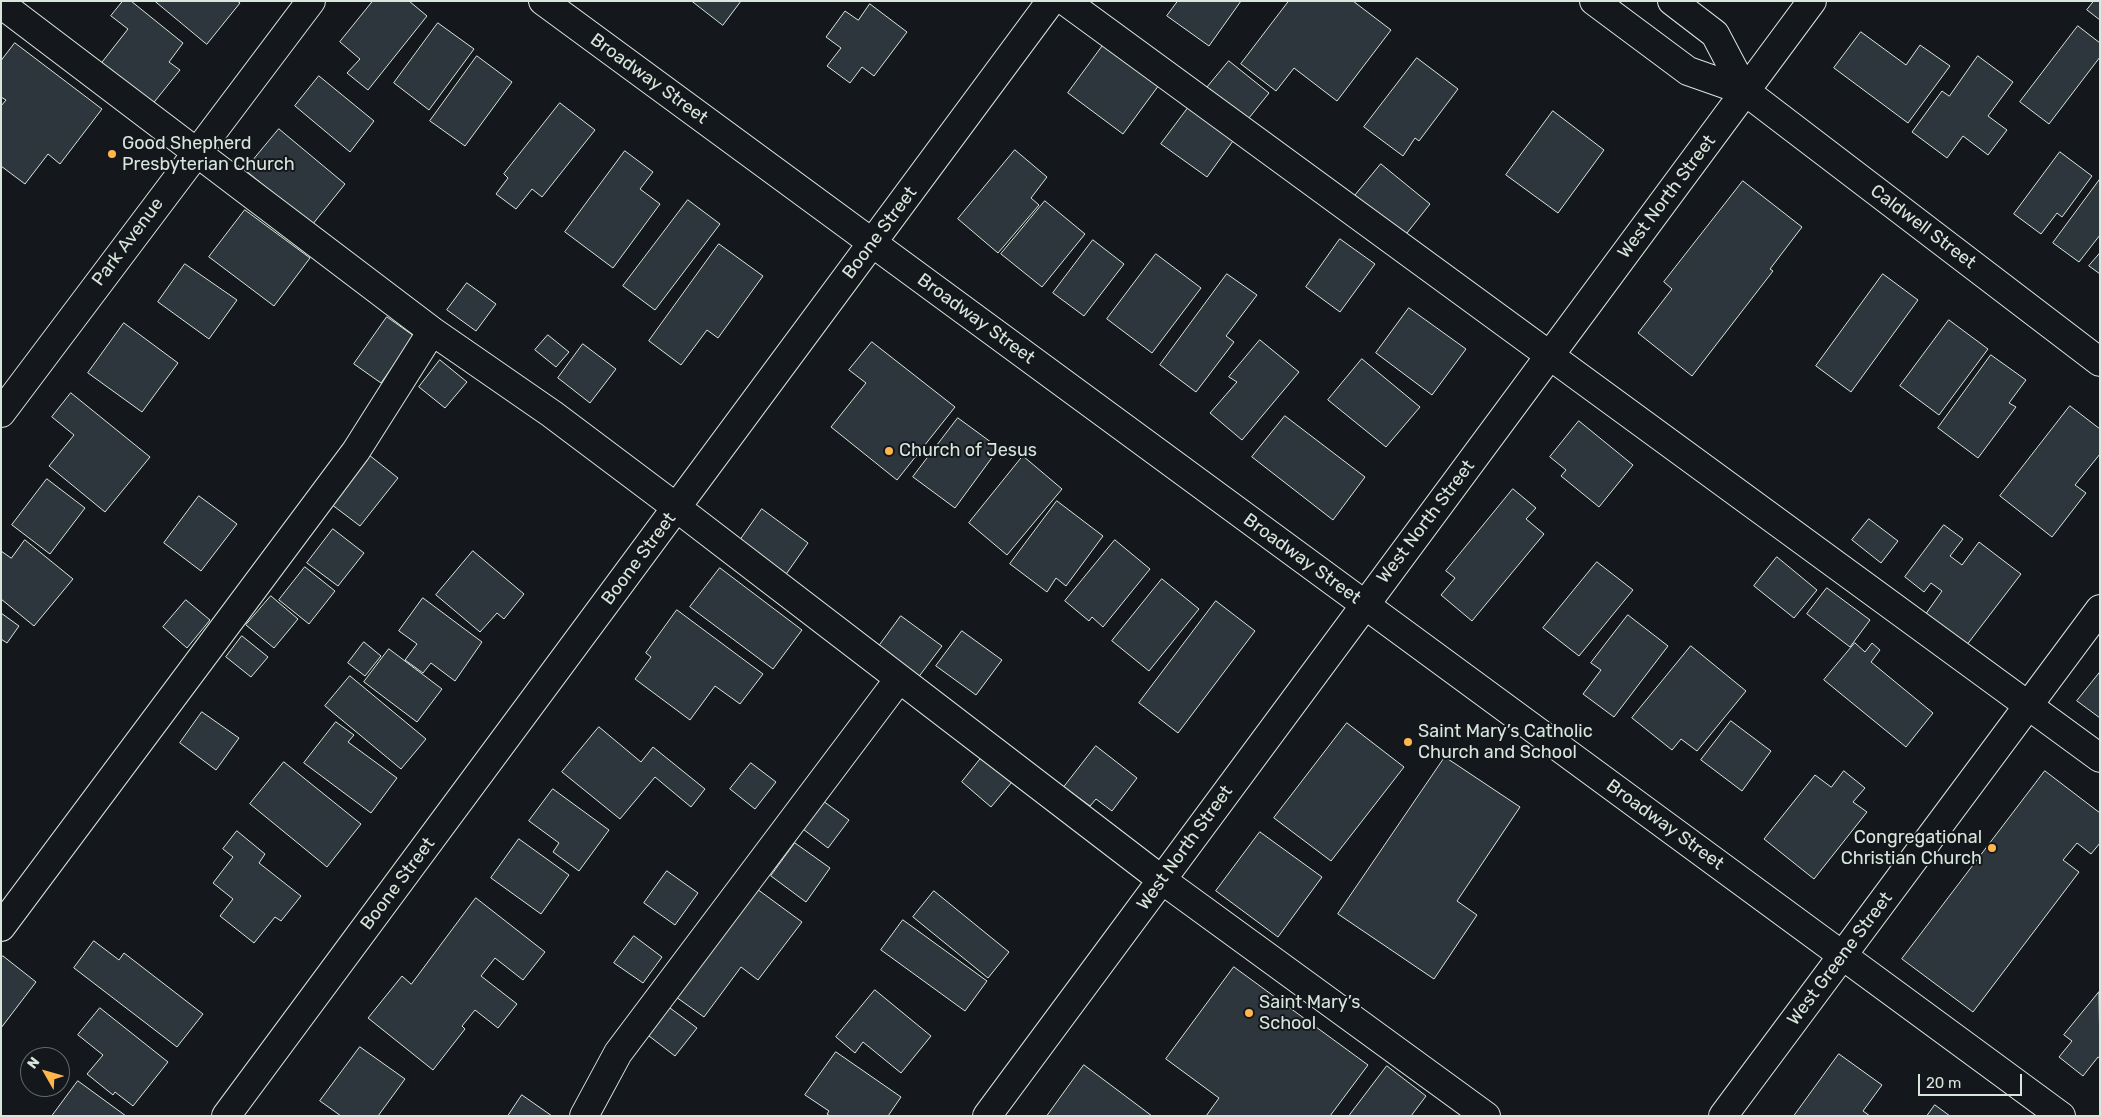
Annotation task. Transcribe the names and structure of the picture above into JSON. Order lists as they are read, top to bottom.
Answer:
{
  "streets": {
    "street": [
      "Broadway Street",
      "West North Street",
      "Caldwell Street",
      "Boone Street",
      "Park Avenue",
      "West Greene Street"
    ]
  },
  "crossings": [
    ["Broadway Street", "West North Street"],
    ["Broadway Street", "Boone Street"],
    ["Broadway Street", "West Greene Street"],
    ["West North Street", "Caldwell Street"]
  ],
  "places": [
    "Good Shepherd Presbyterian Church",
    "Church of Jesus",
    "Saint Mary’s Catholic Church and School",
    "Congregational Christian Church",
    "Saint Mary’s School"
  ],
  "scale_bar": "20 m",
  "north": "top left"
}
